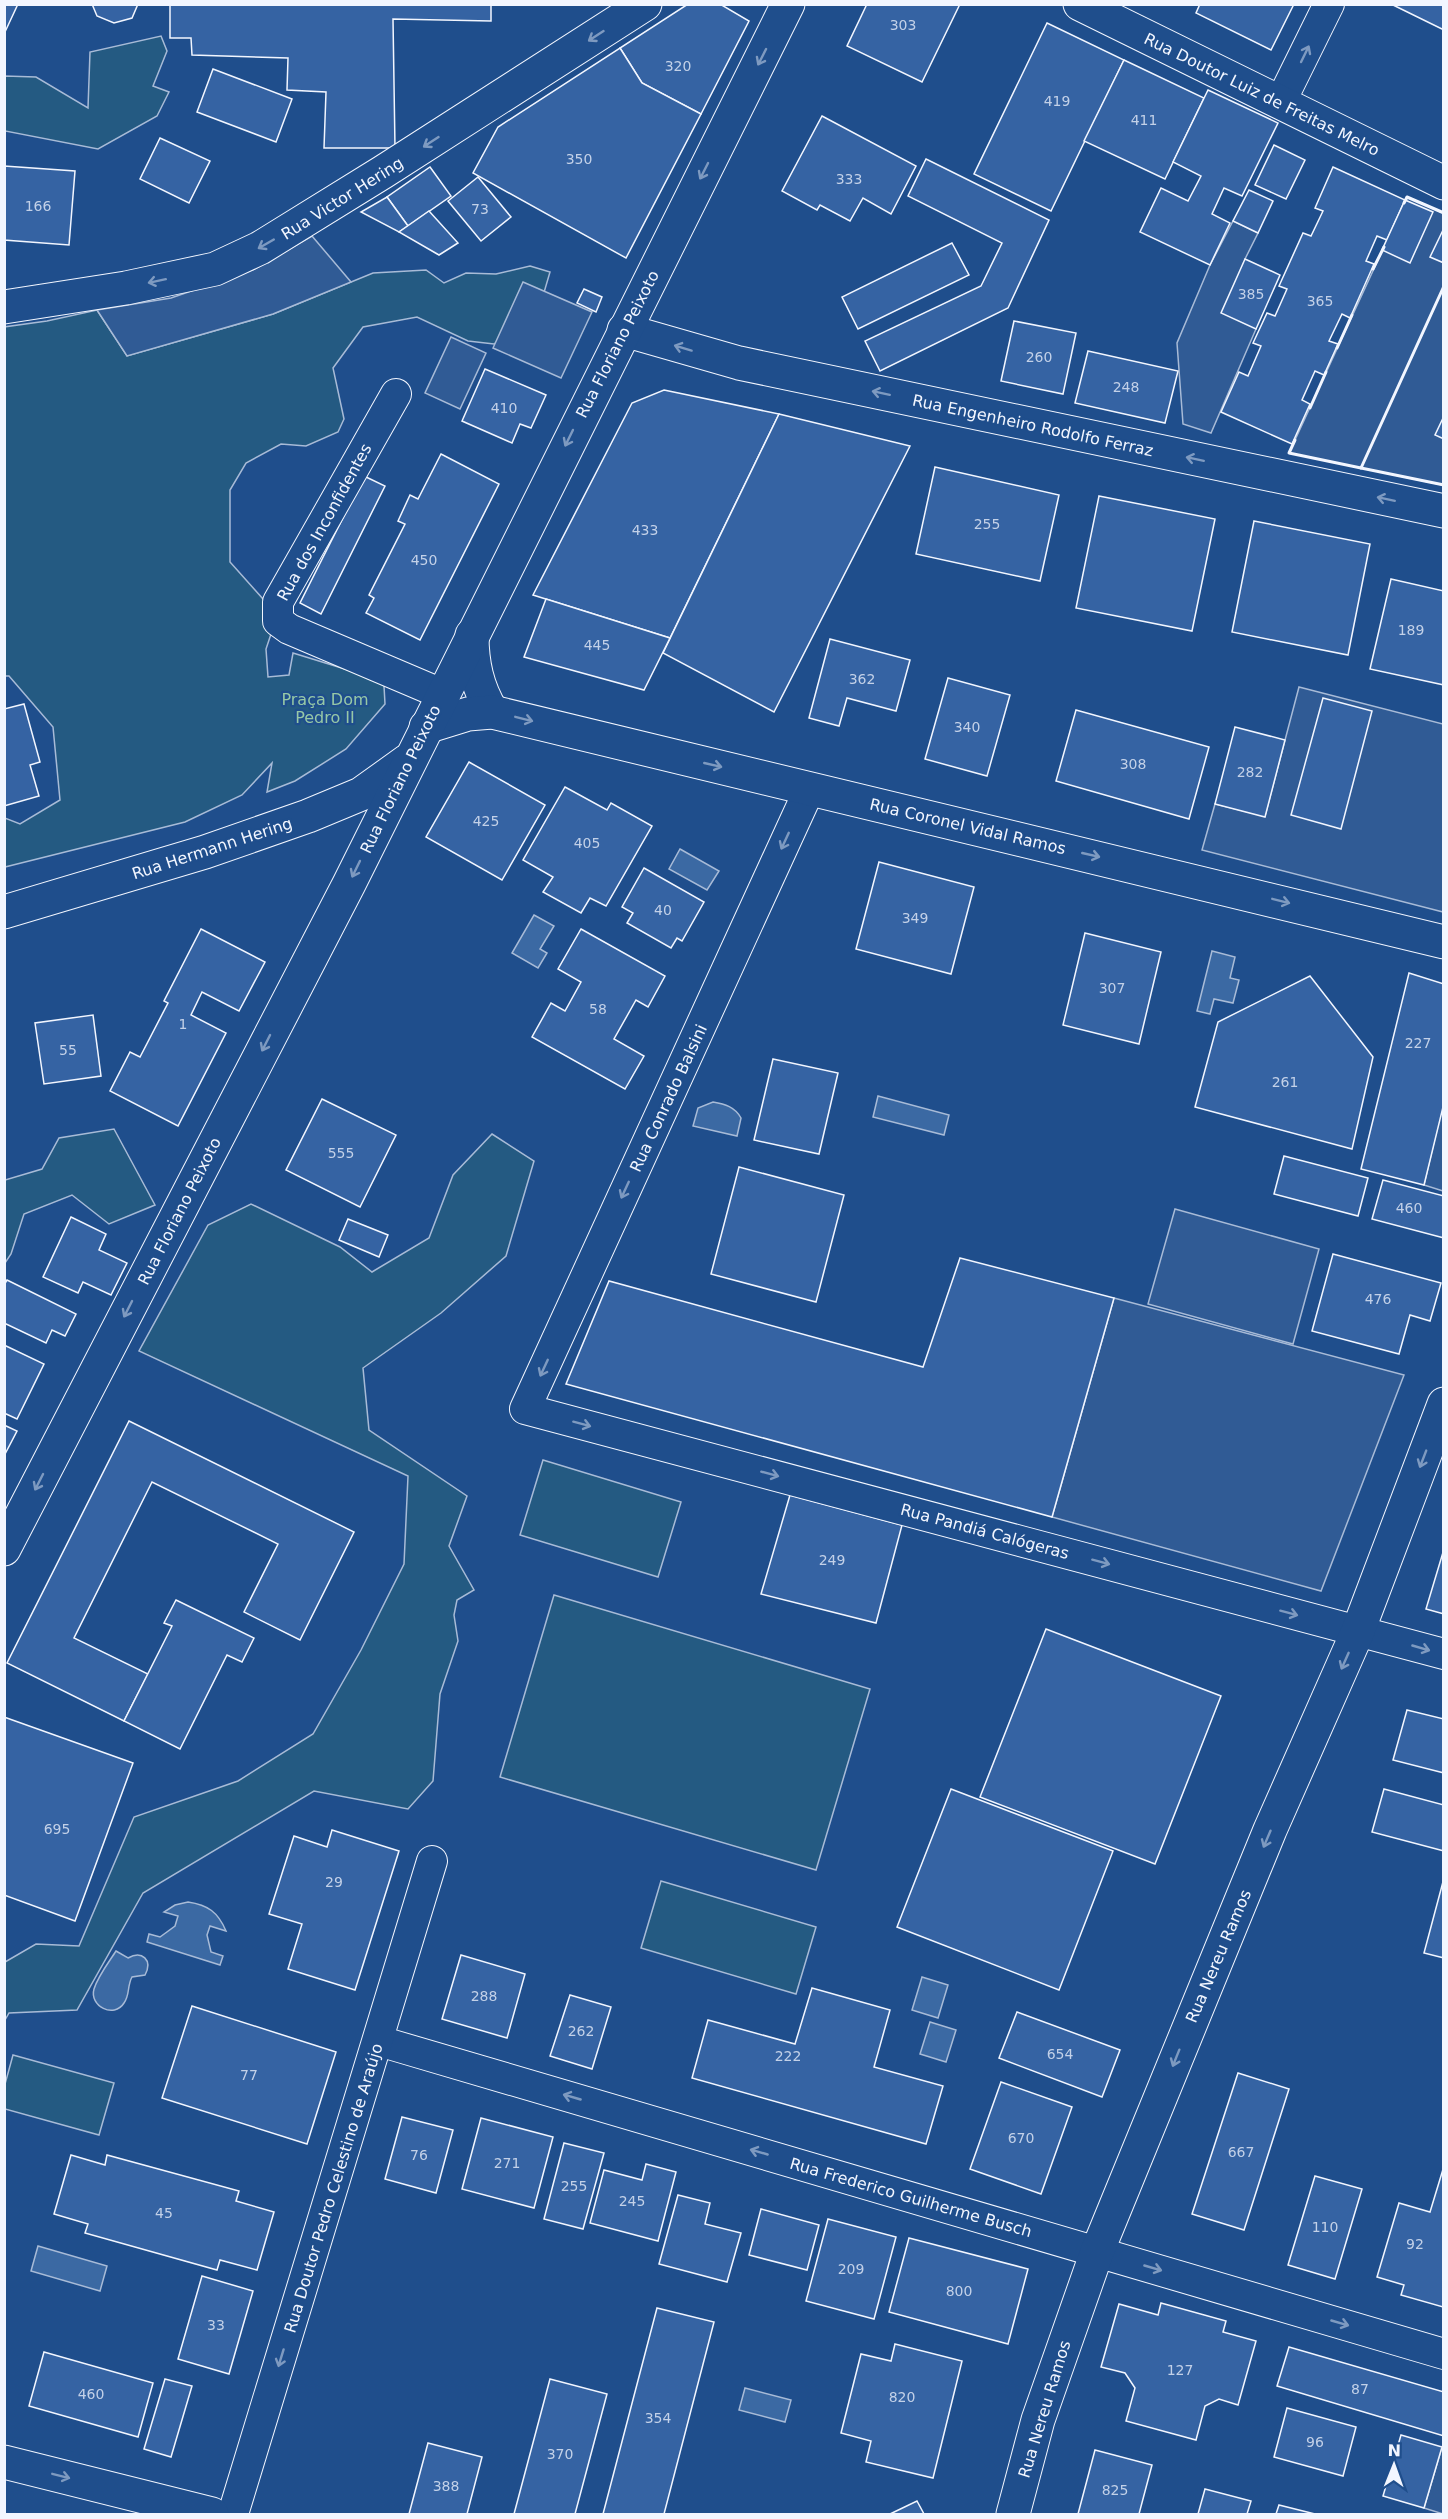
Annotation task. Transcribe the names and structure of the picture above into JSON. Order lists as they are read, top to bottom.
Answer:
{
  "streets": {
    "street": [
      "Rua Doutor Luiz de Freitas Melro",
      "Rua Victor Hering",
      "Rua Floriano Peixoto",
      "Rua Engenheiro Rodolfo Ferraz",
      "Rua dos Inconfidentes",
      "Rua Coronel Vidal Ramos",
      "Rua Hermann Hering",
      "Rua Conrado Balsini",
      "Rua Pandiá Calógeras",
      "Rua Nereu Ramos",
      "Rua Doutor Pedro Celestino de Araújo",
      "Rua Frederico Guilherme Busch"
    ]
  },
  "crossings": [
    ["Rua Floriano Peixoto", "Rua Engenheiro Rodolfo Ferraz"],
    ["Rua Floriano Peixoto", "Rua dos Inconfidentes"],
    ["Rua Floriano Peixoto", "Rua Coronel Vidal Ramos"],
    ["Rua Floriano Peixoto", "Rua Hermann Hering"],
    ["Rua Coronel Vidal Ramos", "Rua Conrado Balsini"],
    ["Rua Conrado Balsini", "Rua Pandiá Calógeras"],
    ["Rua Pandiá Calógeras", "Rua Nereu Ramos"],
    ["Rua Nereu Ramos", "Rua Frederico Guilherme Busch"],
    ["Rua Doutor Pedro Celestino de Araújo", "Rua Frederico Guilherme Busch"]
  ],
  "one_way": [
    "Rua Victor Hering",
    "Rua Floriano Peixoto",
    "Rua Engenheiro Rodolfo Ferraz",
    "Rua Coronel Vidal Ramos",
    "Rua Conrado Balsini",
    "Rua Pandiá Calógeras",
    "Rua Nereu Ramos",
    "Rua Doutor Pedro Celestino de Araújo"
  ],
  "parks": ["Praça Dom Pedro II"],
  "house_numbers": [
    "303",
    "320",
    "419",
    "411",
    "350",
    "333",
    "166",
    "73",
    "385",
    "365",
    "260",
    "248",
    "410",
    "255",
    "433",
    "450",
    "189",
    "445",
    "362",
    "340",
    "308",
    "282",
    "425",
    "405",
    "40",
    "349",
    "307",
    "58",
    "1",
    "227",
    "55",
    "261",
    "555",
    "460",
    "476",
    "249",
    "695",
    "29",
    "288",
    "262",
    "654",
    "222",
    "77",
    "670",
    "667",
    "76",
    "271",
    "255",
    "245",
    "45",
    "110",
    "92",
    "209",
    "800",
    "33",
    "127",
    "87",
    "460",
    "820",
    "354",
    "96",
    "370",
    "388",
    "825"
  ],
  "north": "top"
}
